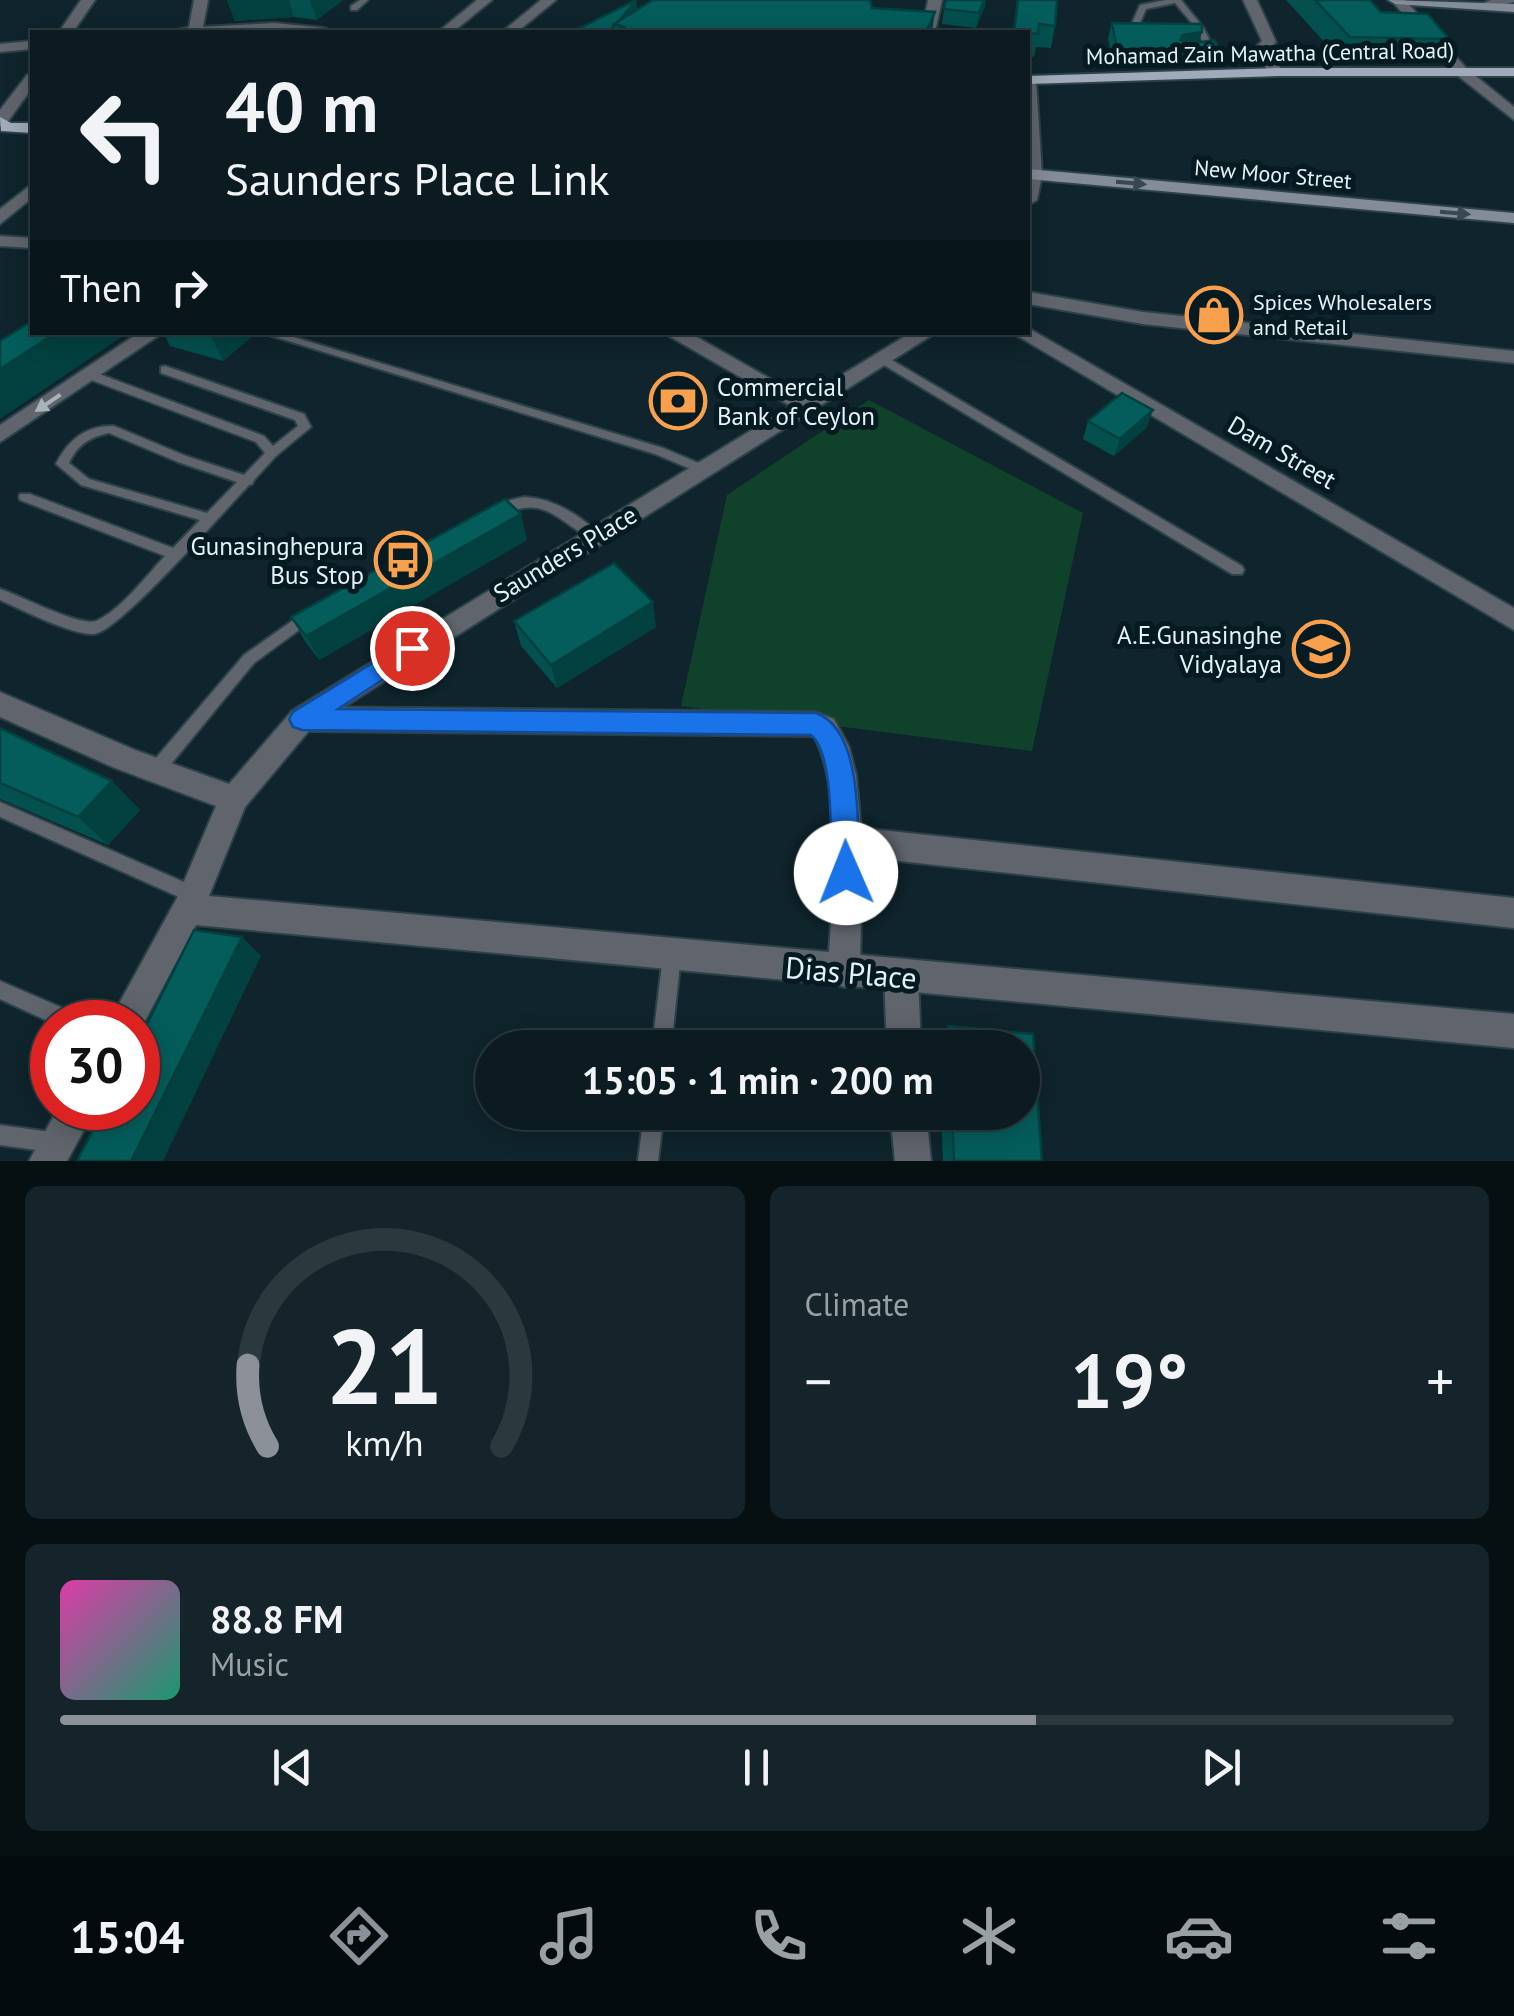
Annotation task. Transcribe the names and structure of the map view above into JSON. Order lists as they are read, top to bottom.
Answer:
{
  "streets": {
    "main road": ["Mohamad Zain Mawatha (Central Road)", "New Moor Street"],
    "street": ["Dam Street", "Saunders Place", "Dias Place"]
  },
  "crossings": [
    ["Saunders Place", "Dias Place"]
  ],
  "one_way": ["New Moor Street"],
  "places": {
    "shop": ["Spices Wholesalers and Retail"],
    "bank": ["Commercial Bank of Ceylon"],
    "bus stop": ["Gunasinghepura Bus Stop"],
    "school or university": ["A.E.Gunasinghe Vidyalaya"]
  },
  "page": {
    "turn": ["40 m", "Saunders Place Link"],
    "then": "Then",
    "limit": "30",
    "trip": "15:05 · 1 min · 200 m",
    "tile": "Climate",
    "heat": ["−", "19°", "+"],
    "song": ["88.8 FM", "Music"],
    "tabs": "15:04",
    "gauge": ["21", "km/h"]
  }
}
